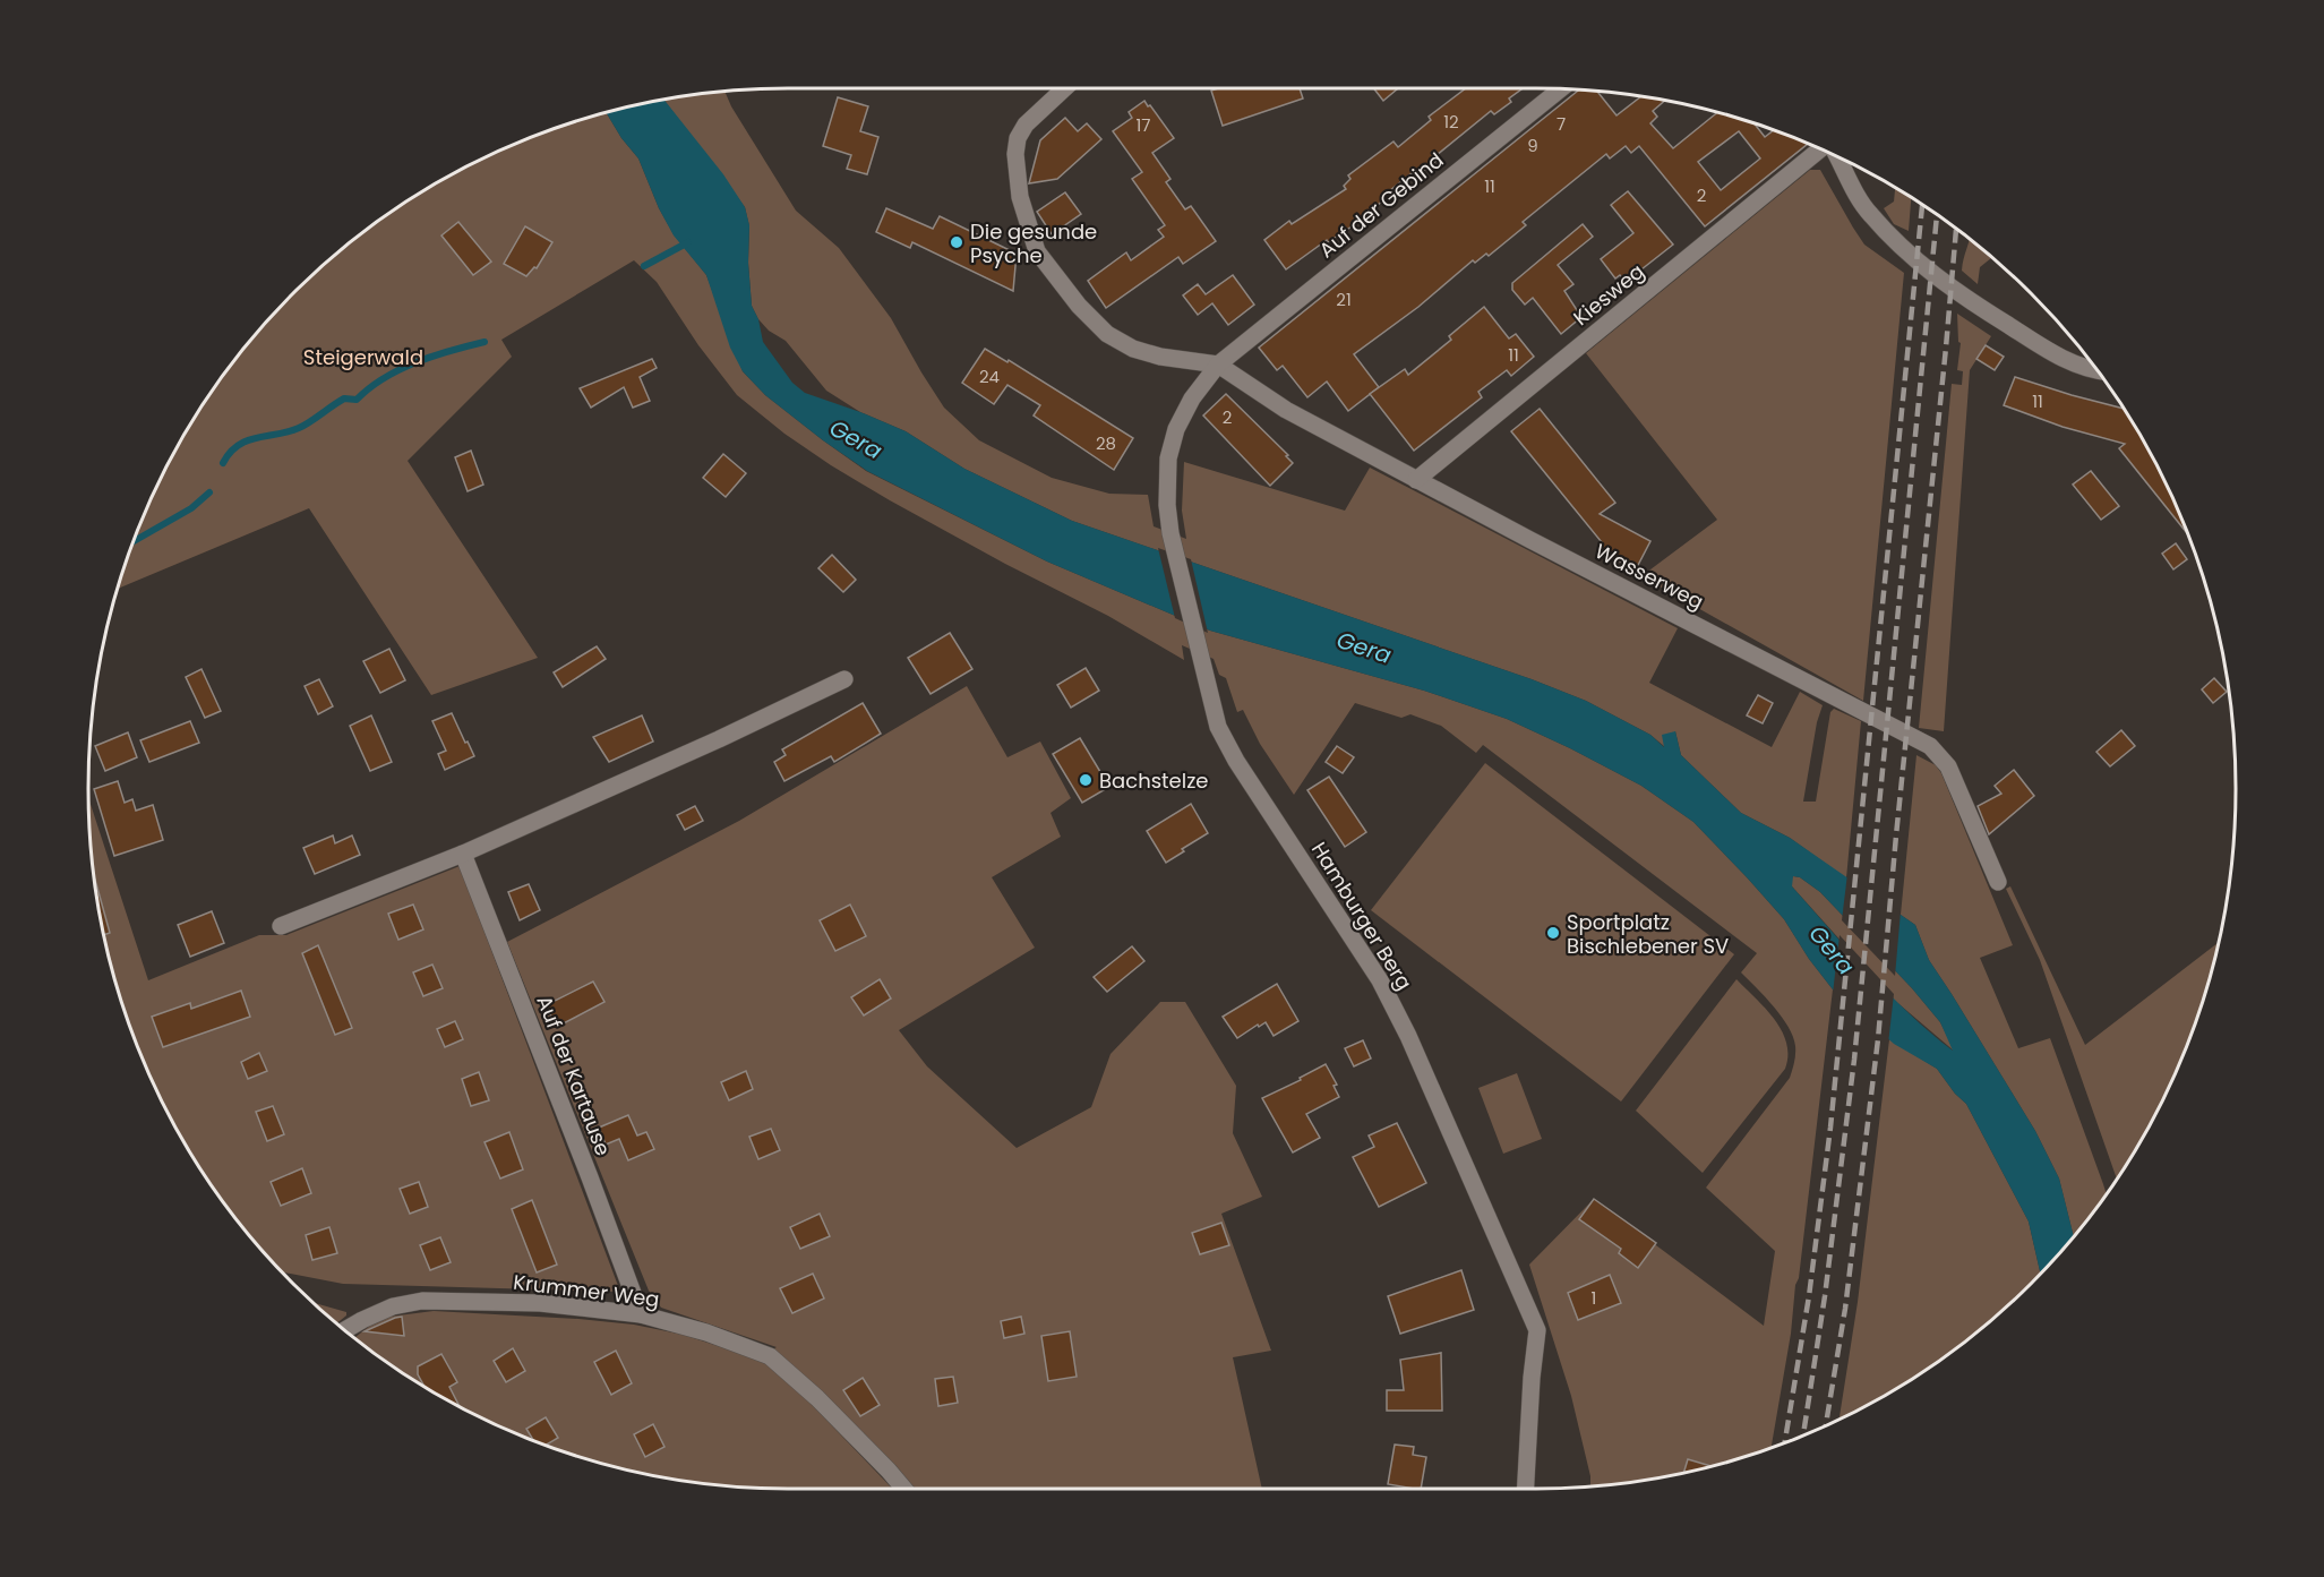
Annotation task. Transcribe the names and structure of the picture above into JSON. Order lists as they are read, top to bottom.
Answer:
{
  "streets": {
    "street": [
      "Auf der Gebind",
      "Kiesweg",
      "Wasserweg",
      "Hamburger Berg",
      "Auf der Kartause",
      "Krummer Weg"
    ]
  },
  "crossings": [
    ["Auf der Gebind", "Wasserweg"],
    ["Auf der Gebind", "Hamburger Berg"],
    ["Kiesweg", "Wasserweg"],
    ["Wasserweg", "Hamburger Berg"],
    ["Auf der Kartause", "Krummer Weg"]
  ],
  "water": ["Gera"],
  "parks": ["Steigerwald"],
  "places": ["Die gesunde Psyche", "Bachstelze", "Sportplatz Bischlebener SV"],
  "house_numbers": [
    "12",
    "7",
    "17",
    "9",
    "11",
    "2",
    "21",
    "11",
    "24",
    "11",
    "2",
    "28",
    "1"
  ]
}
